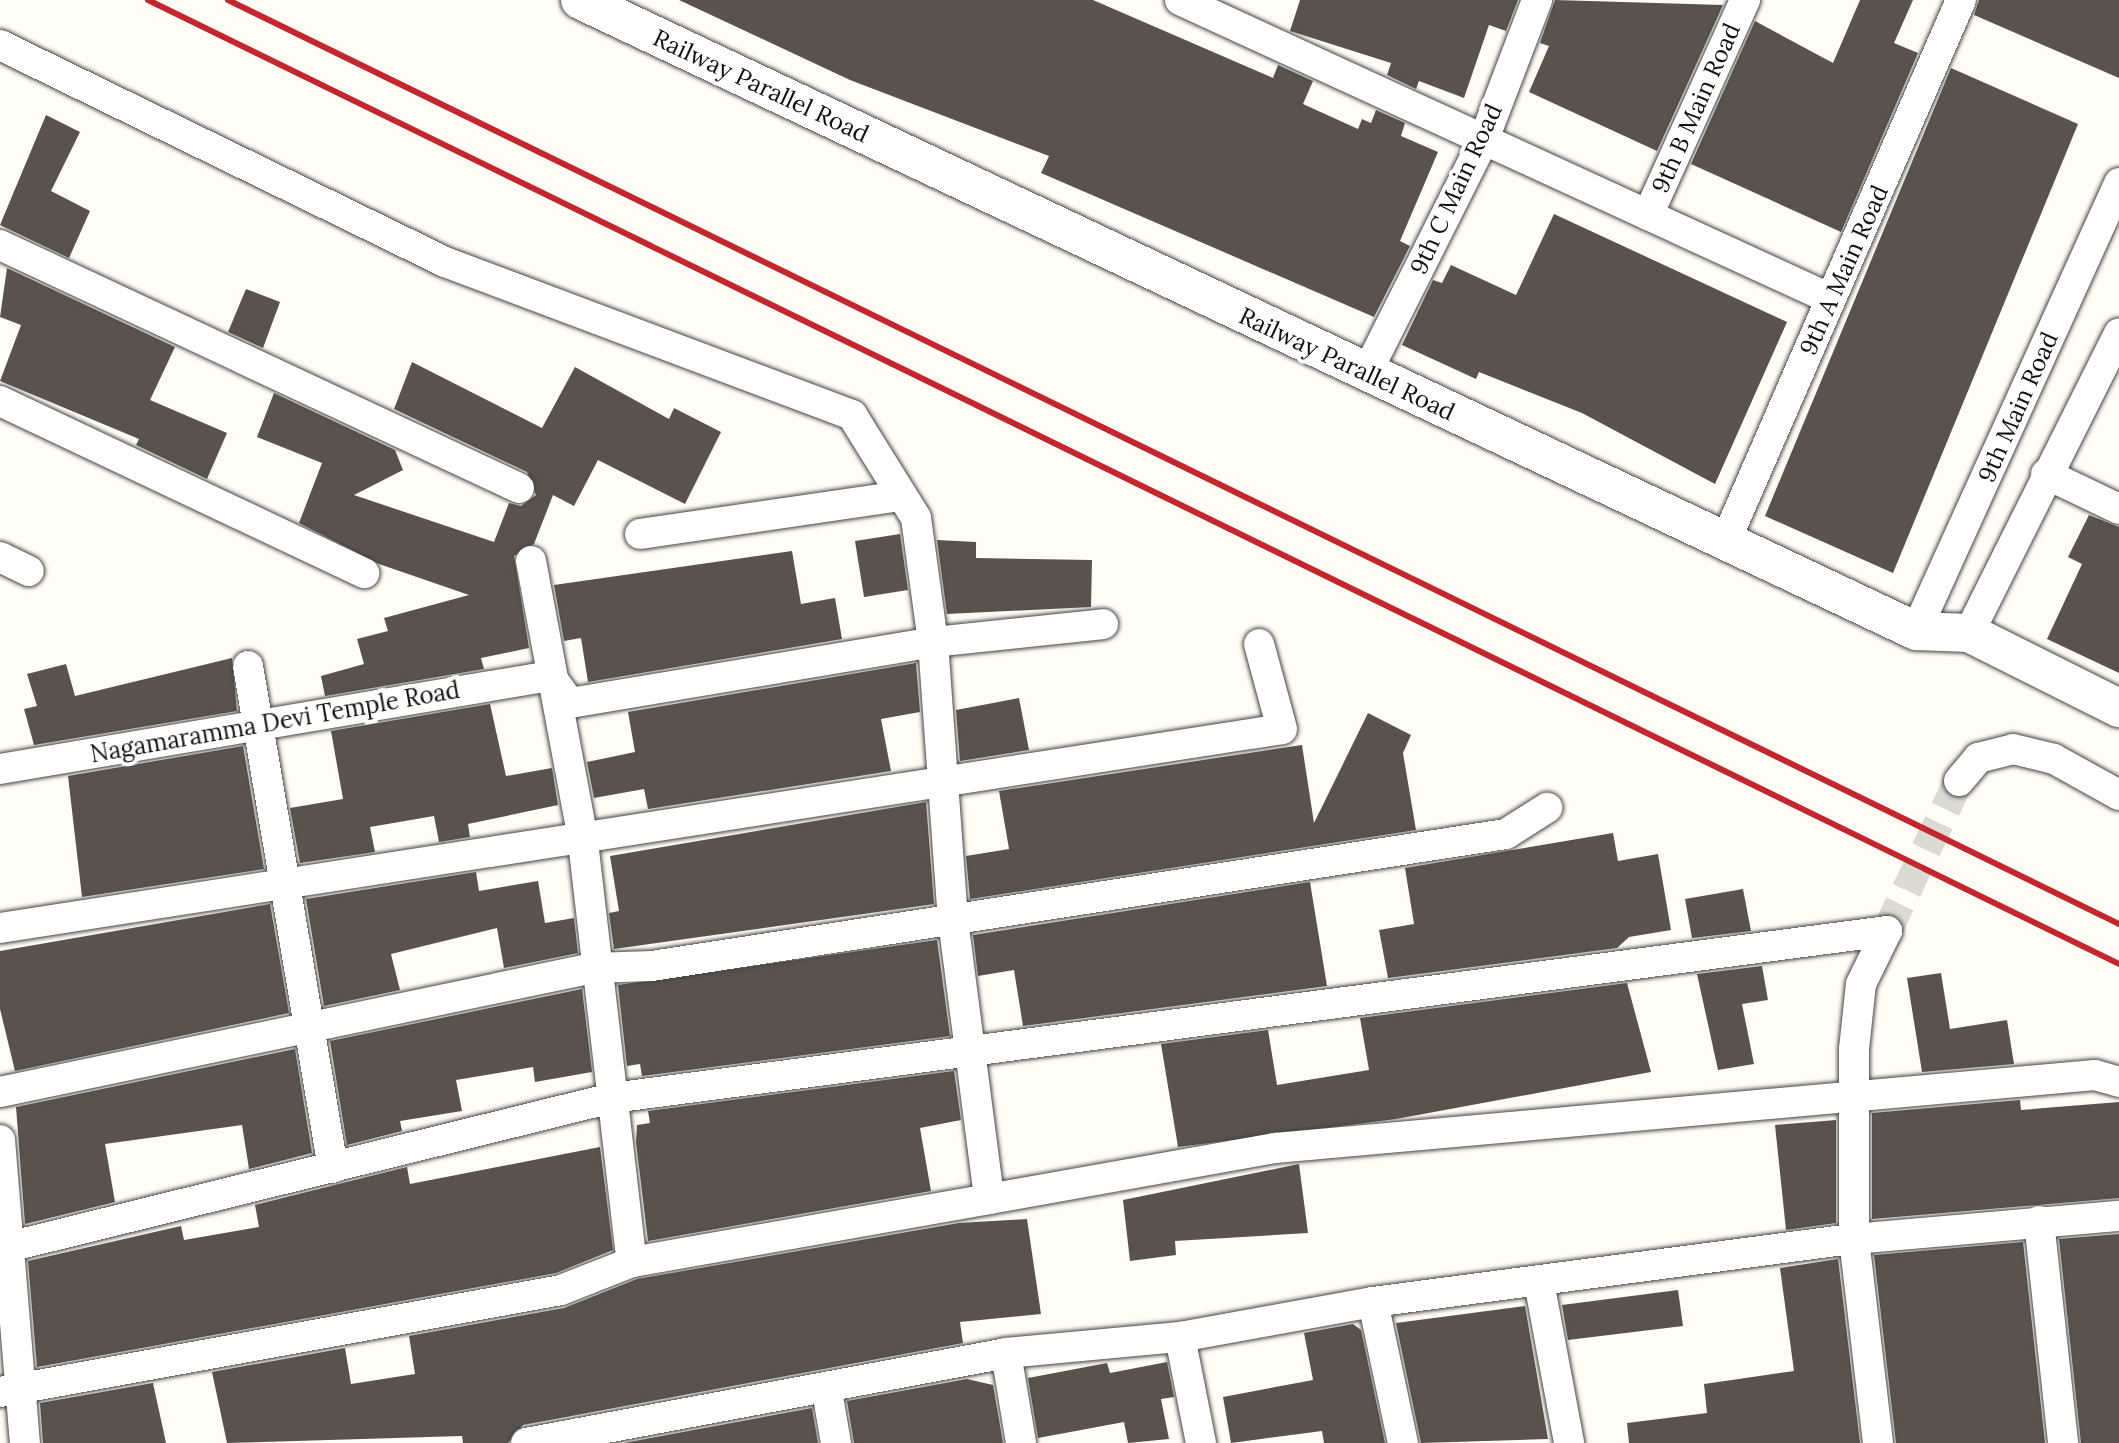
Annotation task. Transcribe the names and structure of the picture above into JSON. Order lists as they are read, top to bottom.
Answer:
{
  "streets": {
    "street": [
      "Railway Parallel Road",
      "9th B Main Road",
      "9th C Main Road",
      "9th A Main Road",
      "9th Main Road",
      "Nagamaramma Devi Temple Road"
    ]
  },
  "crossings": [
    ["Railway Parallel Road", "9th C Main Road"],
    ["Railway Parallel Road", "9th A Main Road"],
    ["Railway Parallel Road", "9th Main Road"]
  ]
}
